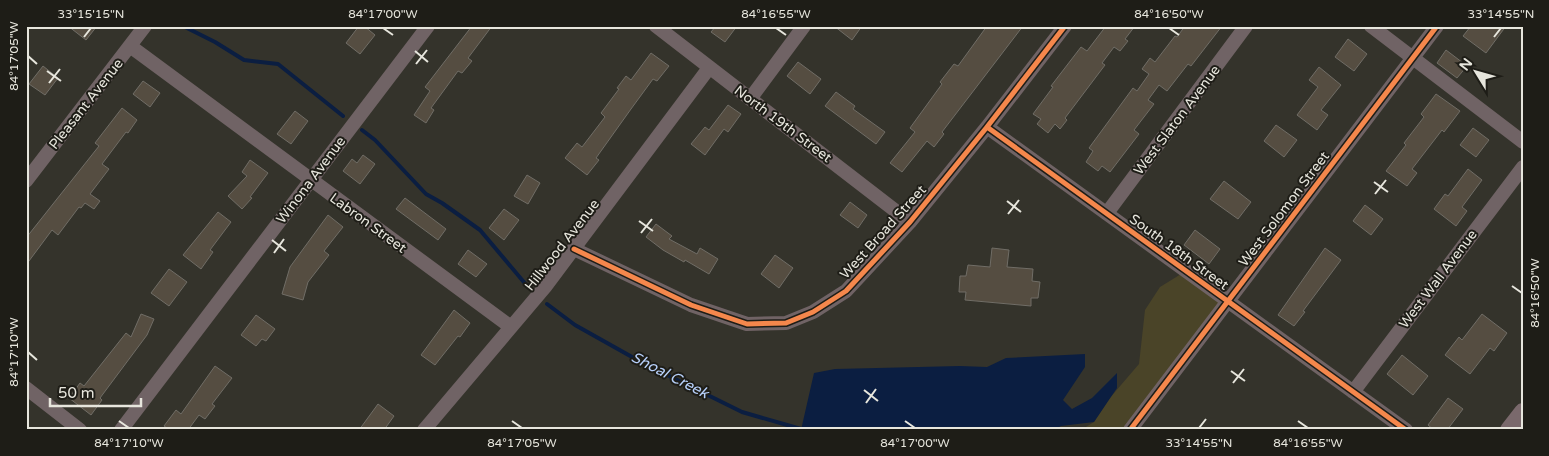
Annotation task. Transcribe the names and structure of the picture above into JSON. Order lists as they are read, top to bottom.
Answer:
{
  "streets": {
    "street": [
      "Pleasant Avenue",
      "West Slaton Avenue",
      "North 19th Street",
      "Winona Avenue",
      "West Solomon Street",
      "Labron Street",
      "West Broad Street",
      "Hillwood Avenue",
      "South 18th Street",
      "West Wall Avenue"
    ]
  },
  "crossings": [
    ["Pleasant Avenue", "Labron Street"],
    ["West Slaton Avenue", "South 18th Street"],
    ["North 19th Street", "West Broad Street"],
    ["North 19th Street", "Hillwood Avenue"],
    ["Winona Avenue", "Labron Street"],
    ["West Solomon Street", "South 18th Street"],
    ["Labron Street", "Hillwood Avenue"],
    ["West Broad Street", "Hillwood Avenue"],
    ["West Broad Street", "South 18th Street"],
    ["South 18th Street", "West Wall Avenue"]
  ],
  "water": ["Shoal Creek"],
  "scale_bar": "50 m",
  "north": "top left",
  "coordinates": [
    "33°15'15\"N",
    "84°17'00\"W",
    "84°16'55\"W",
    "84°16'50\"W",
    "33°14'55\"N",
    "84°17'05\"W",
    "84°17'10\"W"
  ]
}
